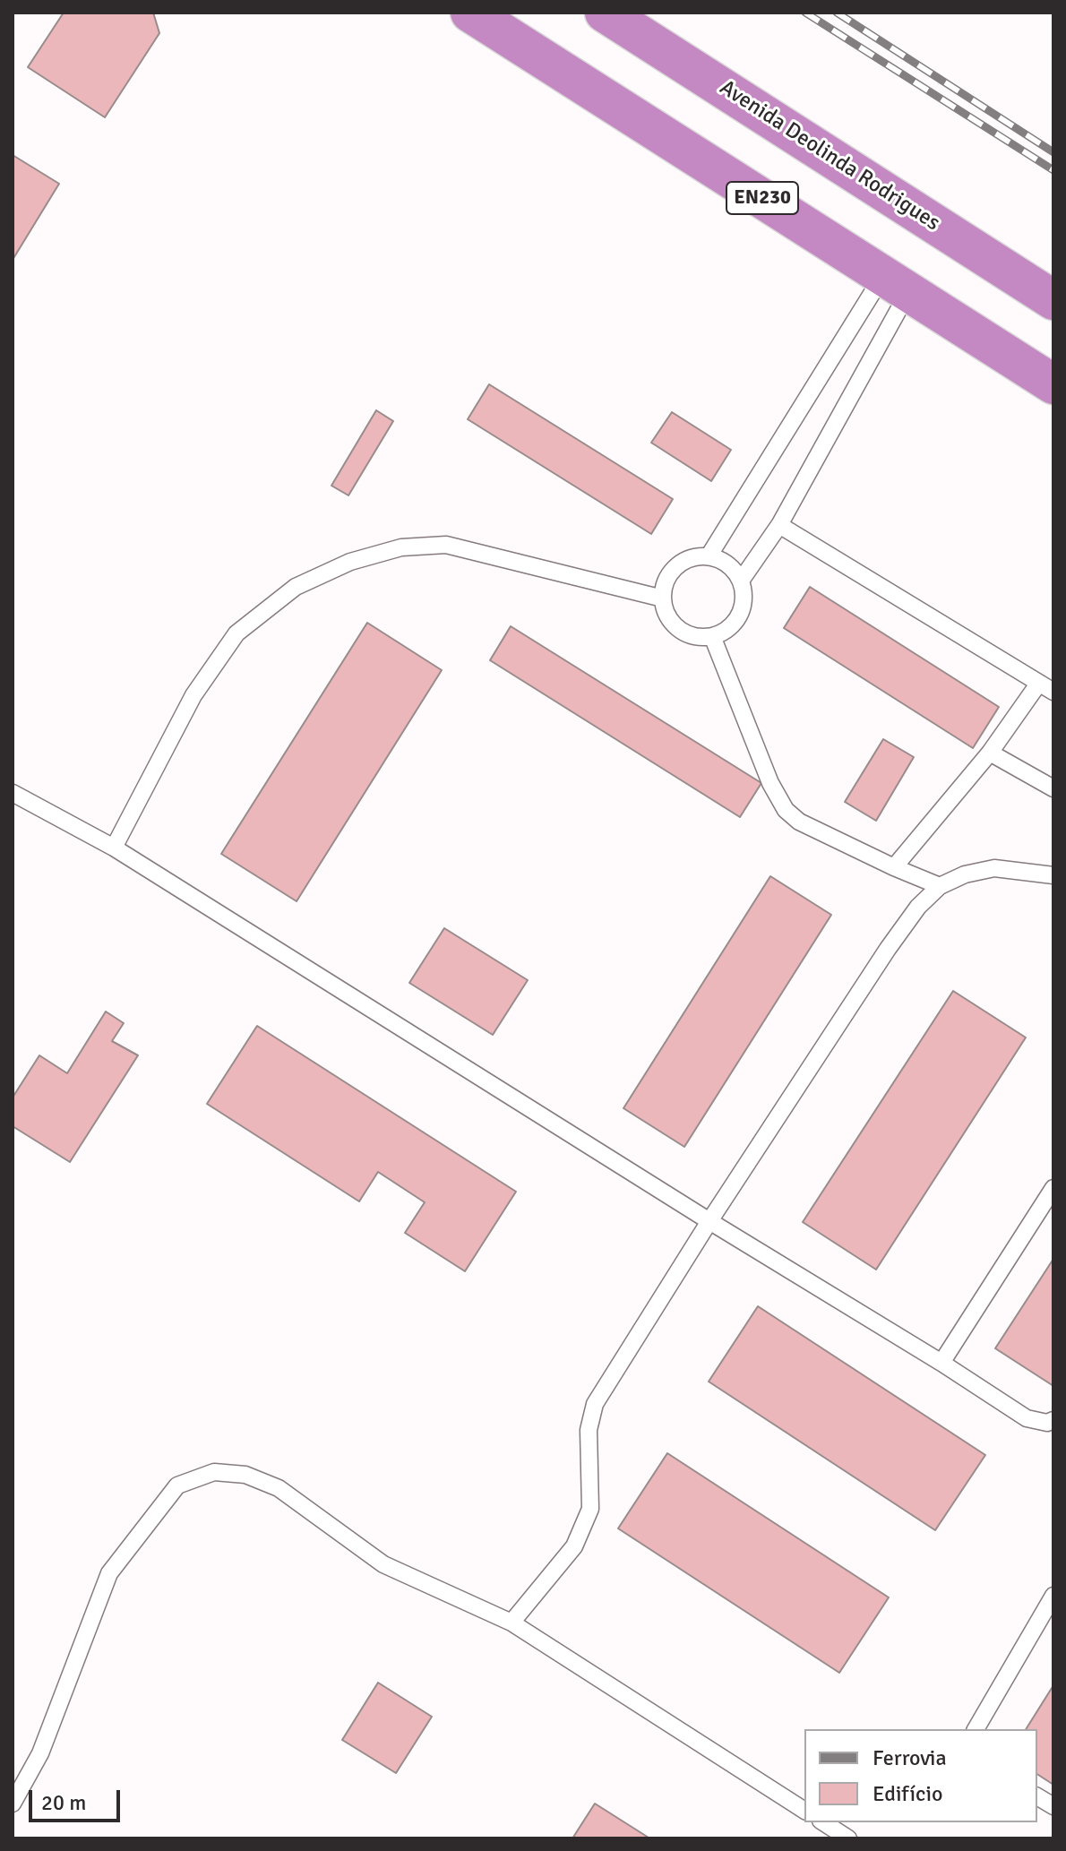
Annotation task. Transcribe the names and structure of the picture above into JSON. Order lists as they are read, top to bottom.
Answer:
{
  "streets": {
    "highway": ["Avenida Deolinda Rodrigues", "EN230"]
  },
  "legend": ["Ferrovia", "Edifício"],
  "scale_bar": "20 m"
}
